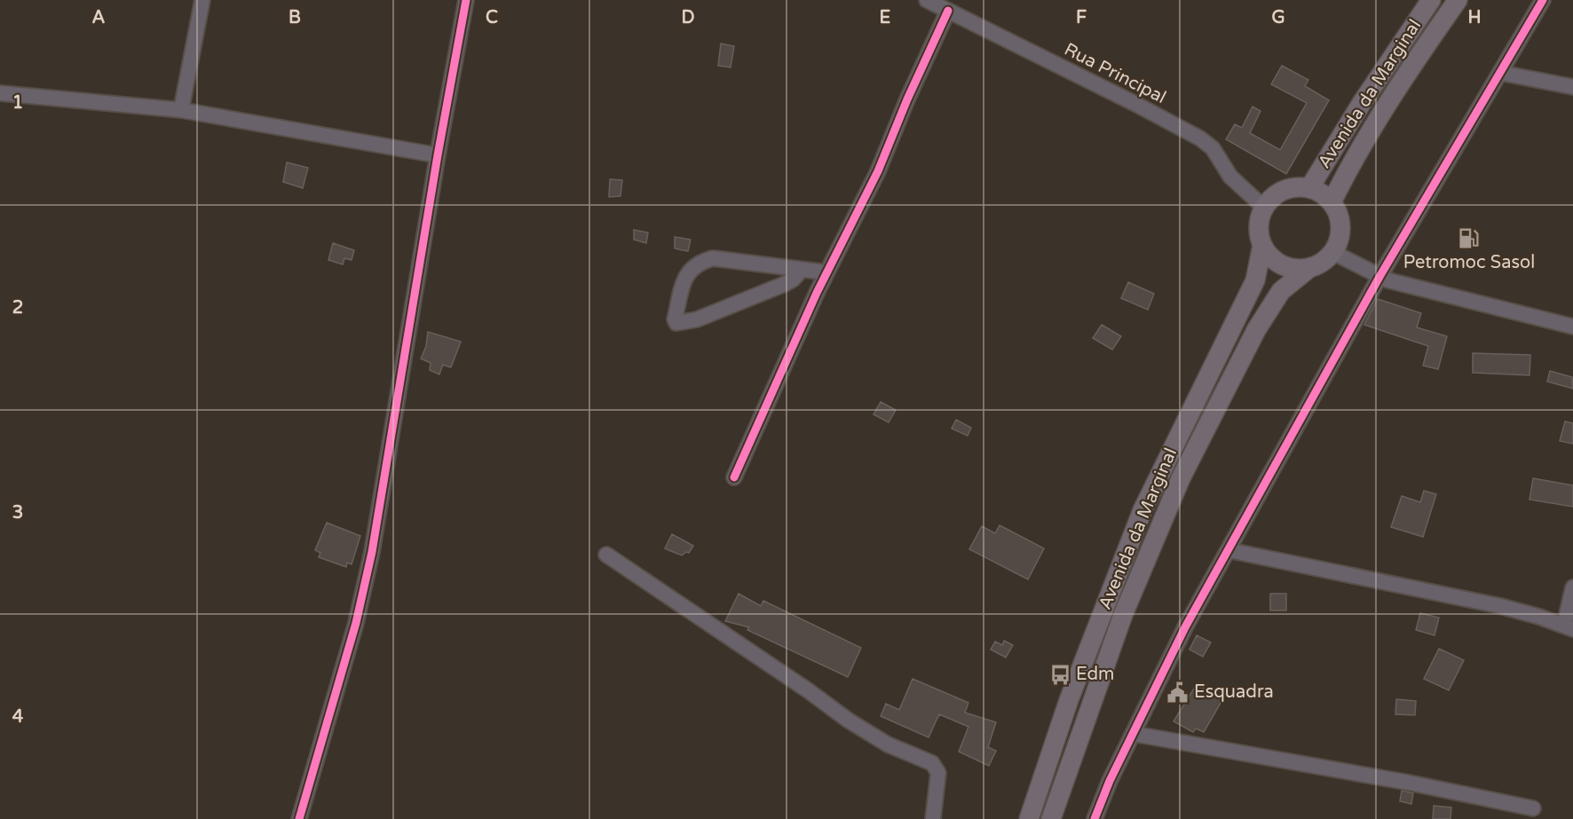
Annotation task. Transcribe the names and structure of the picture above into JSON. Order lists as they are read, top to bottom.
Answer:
{
  "streets": {
    "main road": ["Avenida da Marginal"],
    "street": ["Rua Principal"]
  },
  "crossings": [
    ["Rua Principal", "Avenida da Marginal"]
  ],
  "places": {
    "fuel station": ["Petromoc Sasol"],
    "bus stop": ["Edm"],
    "public building": ["Esquadra"]
  },
  "grid": {
    "columns": [
      "A",
      "B",
      "C",
      "D",
      "E",
      "F",
      "G",
      "H"
    ],
    "rows": [
      "1",
      "2",
      "3",
      "4"
    ]
  }
}
